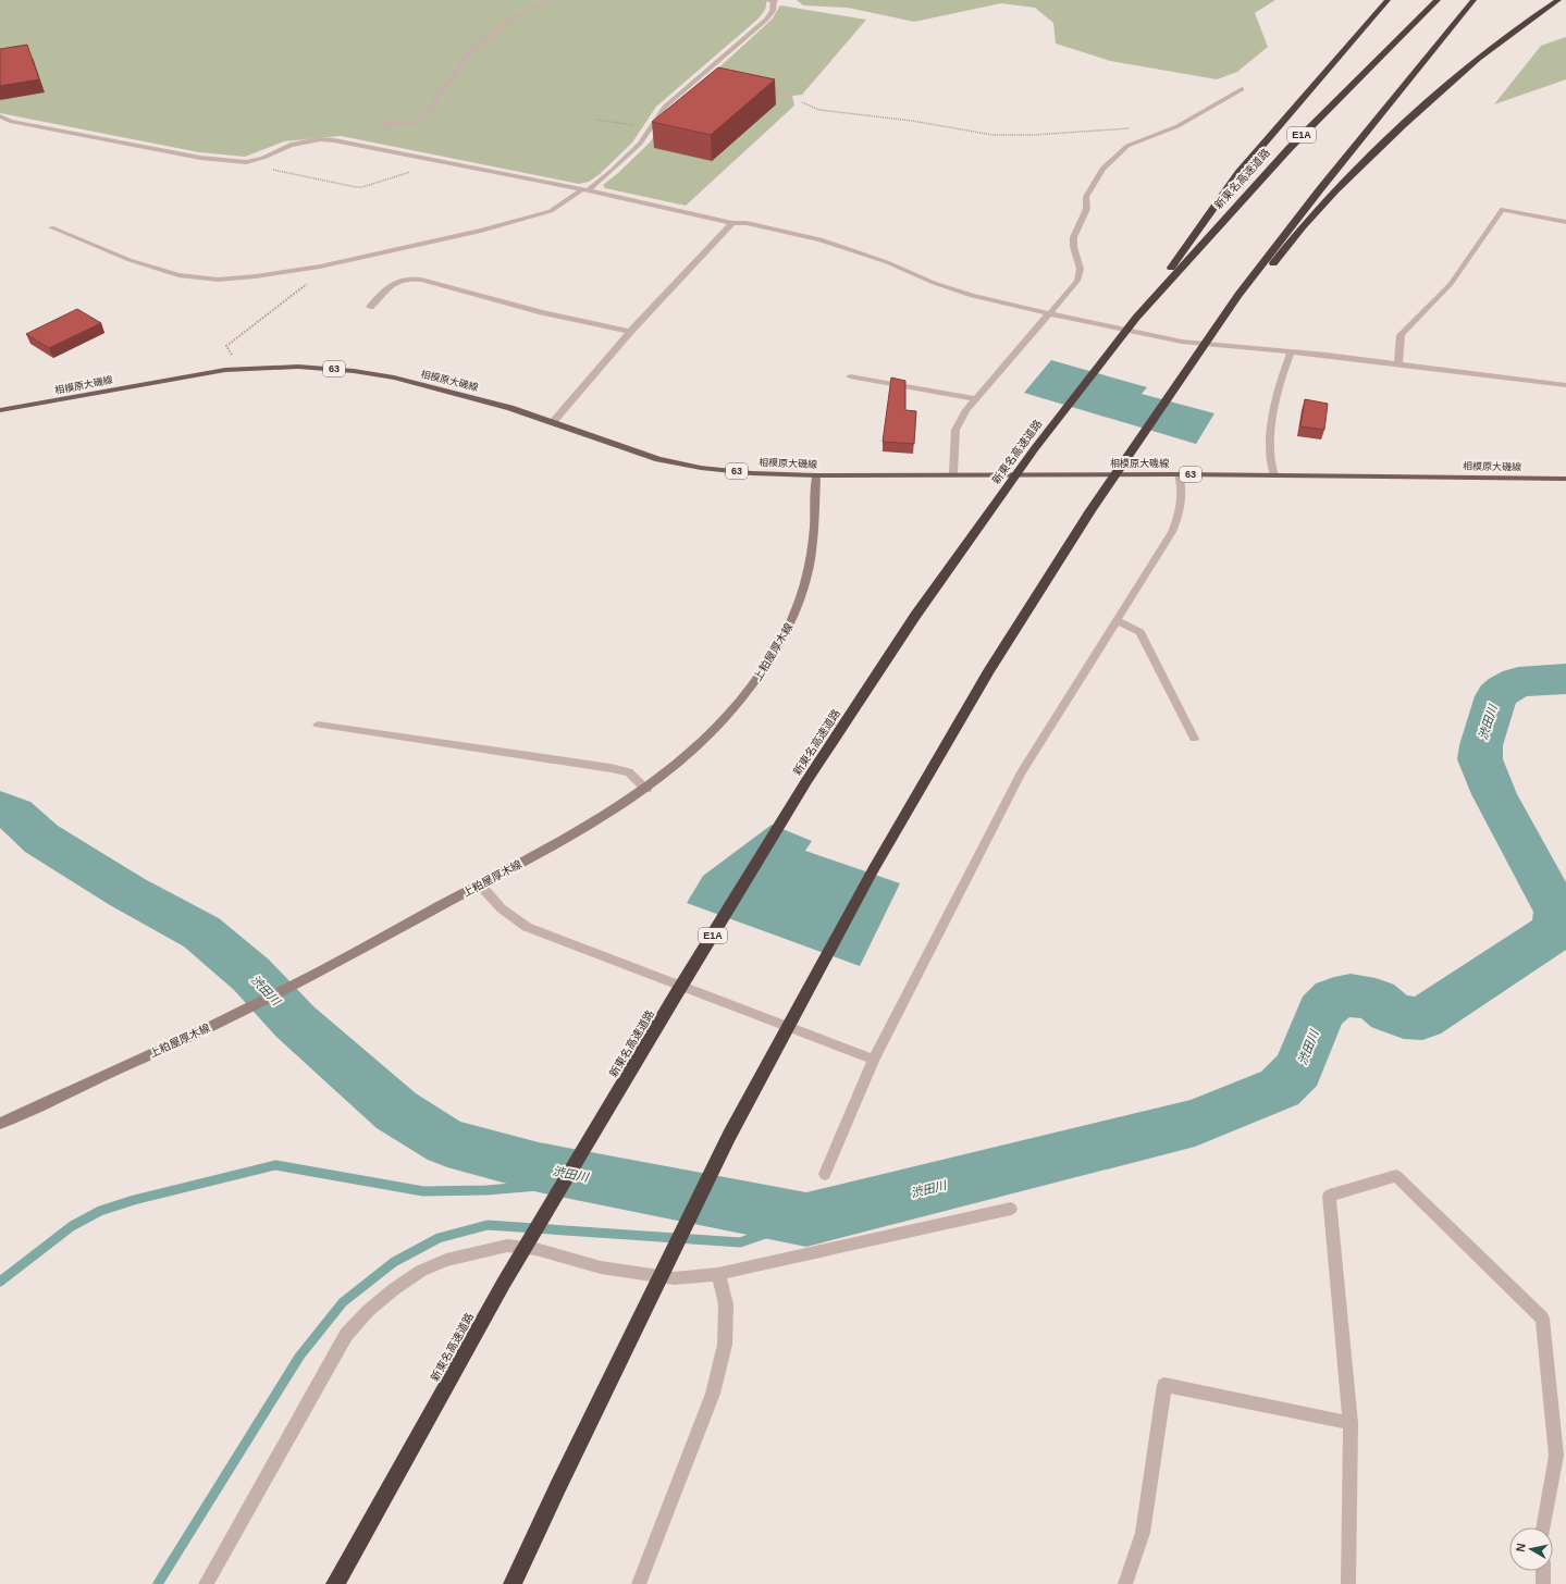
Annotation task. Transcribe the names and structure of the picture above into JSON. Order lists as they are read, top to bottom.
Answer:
{
  "streets": {
    "highway": ["E1A", "新東名高速道路"],
    "main road": ["63", "相模原大磯線", "上粕屋厚木線"]
  },
  "crossings": [
    ["相模原大磯線", "上粕屋厚木線"]
  ],
  "water": ["渋田川"],
  "north": "left"
}
